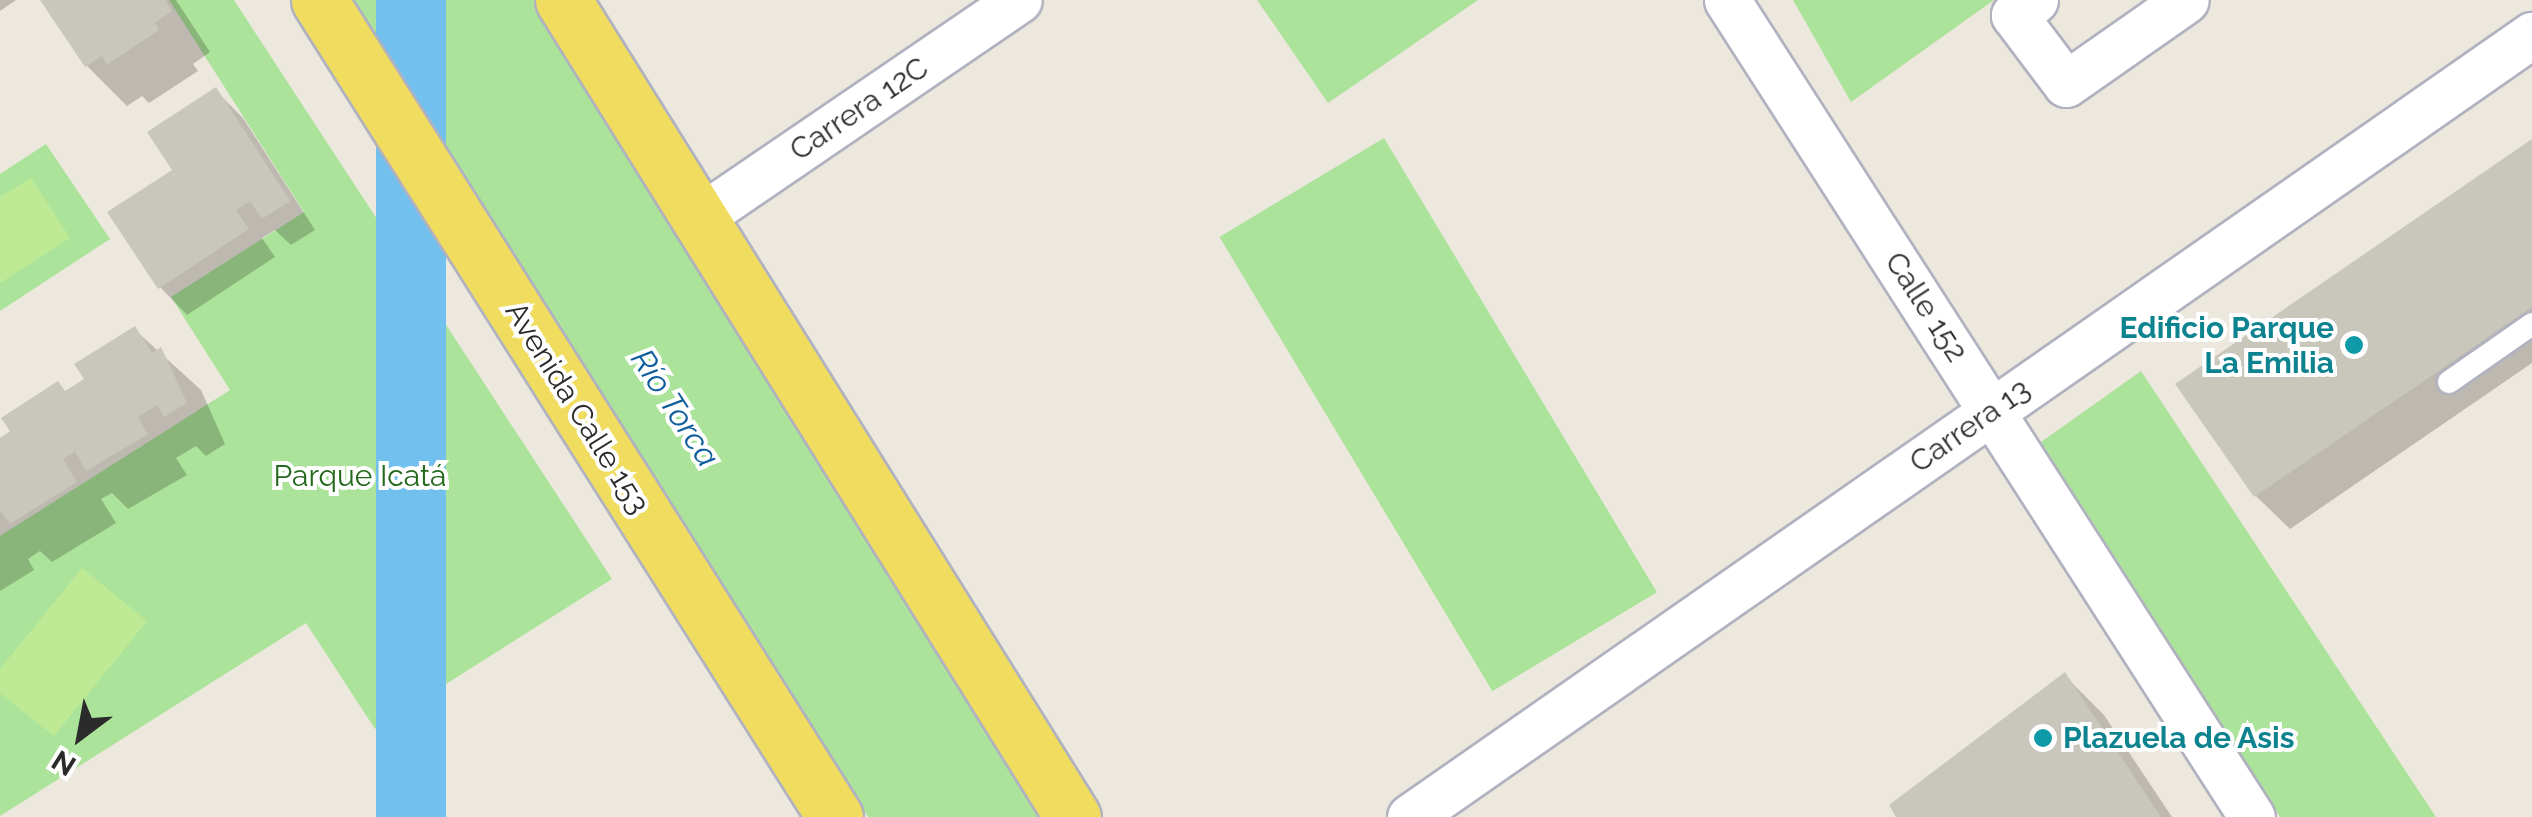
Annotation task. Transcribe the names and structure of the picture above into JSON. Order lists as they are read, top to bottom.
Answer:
{
  "streets": {
    "main road": ["Avenida Calle 153"],
    "street": ["Carrera 12C", "Calle 152", "Carrera 13"]
  },
  "crossings": [
    ["Calle 152", "Carrera 13"]
  ],
  "water": ["Río Torca"],
  "parks": ["Parque Icatá"],
  "places": ["Edificio Parque La Emilia", "Plazuela de Asis"],
  "north": "bottom left"
}
